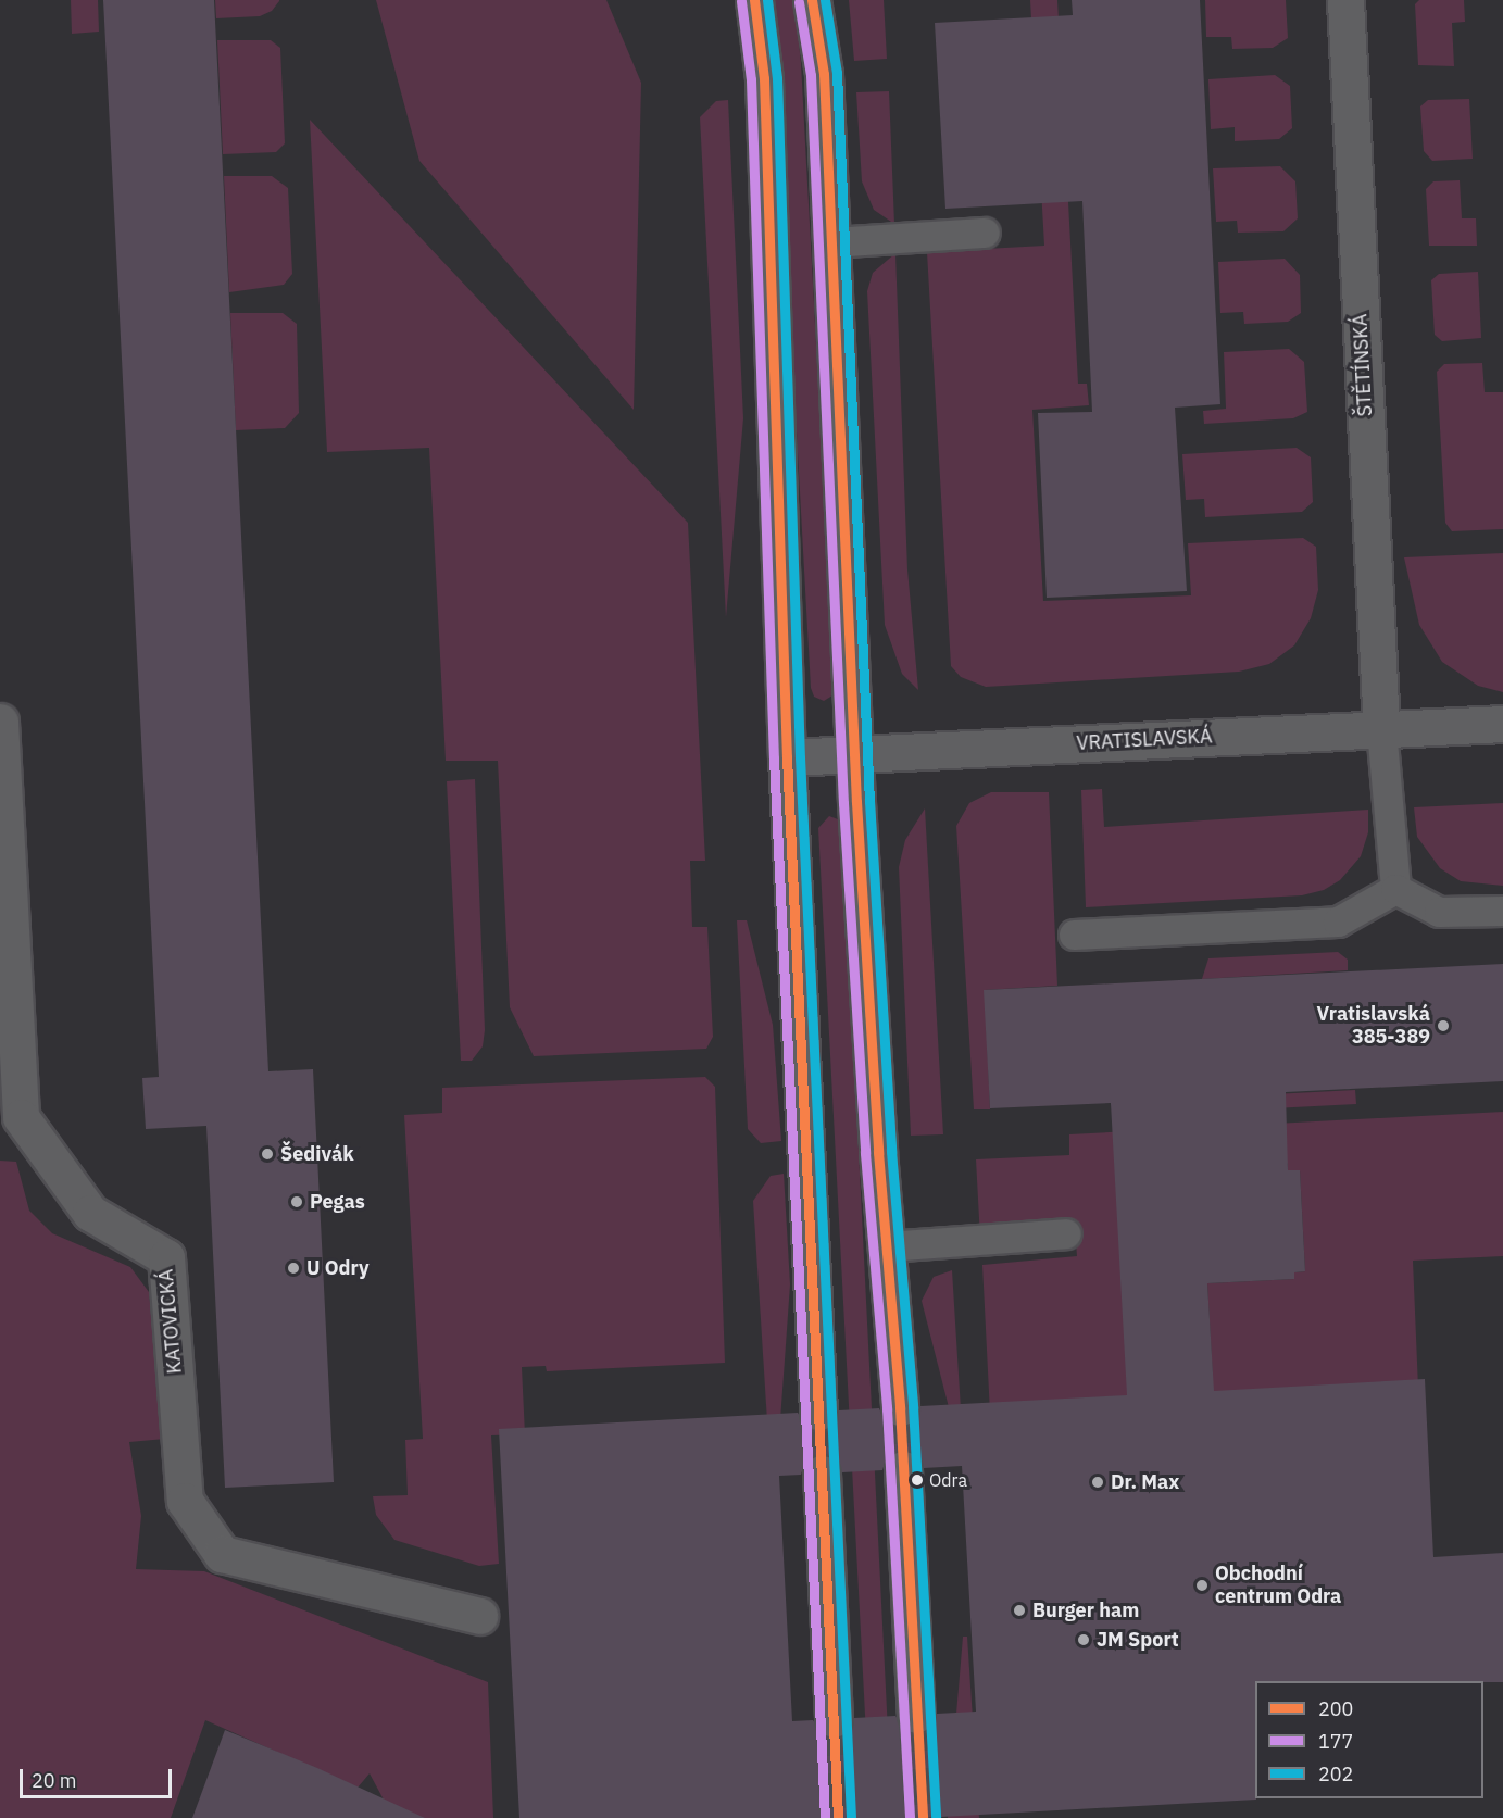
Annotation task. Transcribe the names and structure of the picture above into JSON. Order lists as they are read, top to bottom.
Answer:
{
  "streets": {
    "street": ["ŠTĚTÍNSKÁ", "VRATISLAVSKÁ", "KATOVICKÁ"]
  },
  "crossings": [
    ["ŠTĚTÍNSKÁ", "VRATISLAVSKÁ"]
  ],
  "places": [
    "Vratislavská 385-389",
    "Šedivák",
    "Pegas",
    "U Odry",
    "Odra",
    "Dr. Max",
    "Obchodní centrum Odra",
    "Burger ham",
    "JM Sport"
  ],
  "lines": ["transit line 200", "transit line 202", "transit line 177"],
  "legend": ["200", "177", "202"],
  "scale_bar": "20 m"
}
